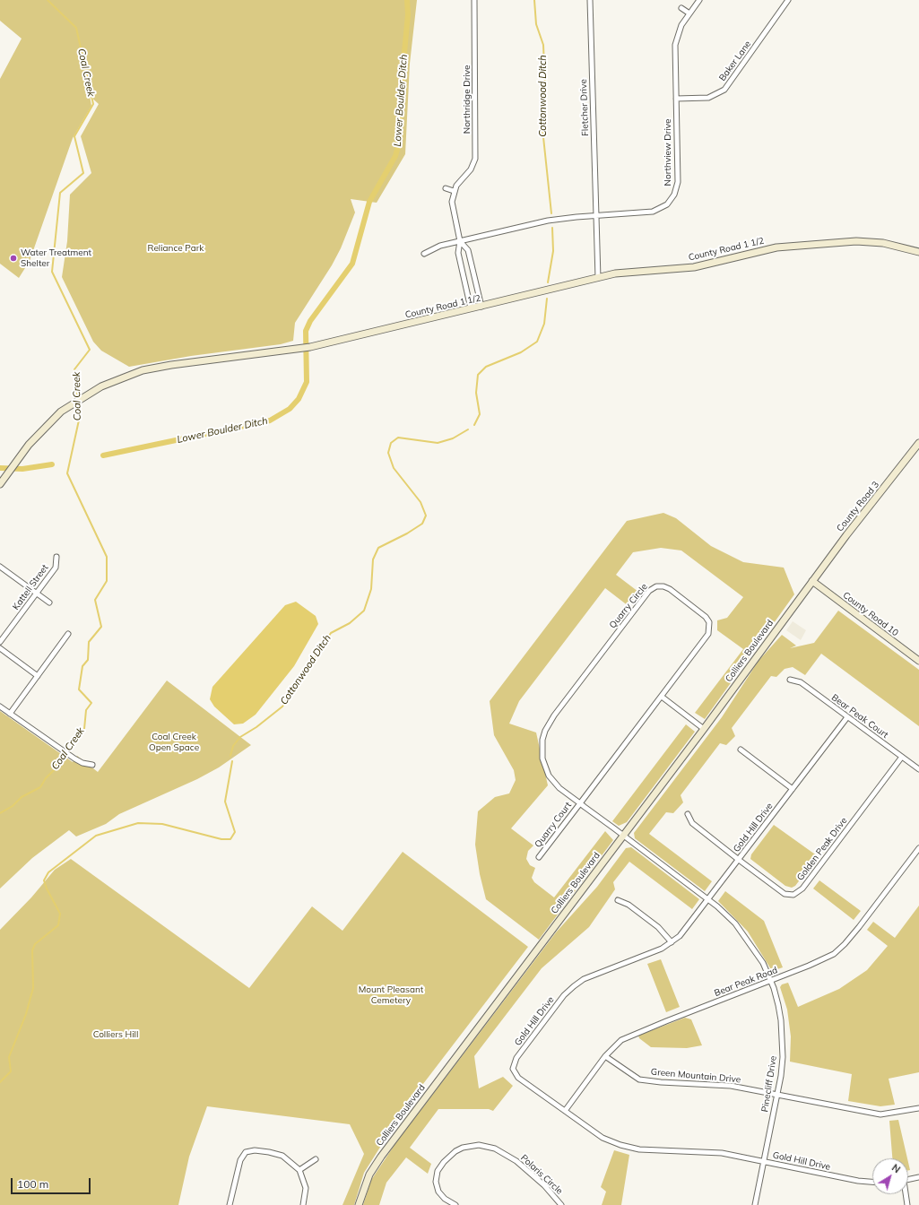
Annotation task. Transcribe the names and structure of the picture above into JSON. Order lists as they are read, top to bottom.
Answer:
{
  "streets": {
    "street": [
      "Baker Lane",
      "Northridge Drive",
      "Fletcher Drive",
      "Northview Drive",
      "County Road 1 1/2",
      "County Road 3",
      "Kattell Street",
      "Quarry Circle",
      "County Road 10",
      "Colliers Boulevard",
      "Bear Peak Court",
      "Quarry Court",
      "Gold Hill Drive",
      "Golden Peak Drive",
      "Bear Peak Road",
      "Green Mountain Drive",
      "Pinecliff Drive",
      "Polaris Circle"
    ]
  },
  "crossings": [
    ["Baker Lane", "Northview Drive"],
    ["Fletcher Drive", "Northview Drive"],
    ["Fletcher Drive", "County Road 1 1/2"],
    ["County Road 3", "County Road 10"],
    ["County Road 3", "Colliers Boulevard"],
    ["Quarry Circle", "Colliers Boulevard"],
    ["Quarry Circle", "Quarry Court"],
    ["Quarry Circle", "Pinecliff Drive"],
    ["County Road 10", "Colliers Boulevard"],
    ["Colliers Boulevard", "Pinecliff Drive"],
    ["Bear Peak Court", "Gold Hill Drive"],
    ["Bear Peak Court", "Golden Peak Drive"],
    ["Gold Hill Drive", "Golden Peak Drive"],
    ["Gold Hill Drive", "Bear Peak Road"],
    ["Gold Hill Drive", "Pinecliff Drive"],
    ["Bear Peak Road", "Green Mountain Drive"],
    ["Bear Peak Road", "Pinecliff Drive"],
    ["Green Mountain Drive", "Pinecliff Drive"]
  ],
  "water": ["Coal Creek", "Cottonwood Ditch", "Lower Boulder Ditch"],
  "parks": [
    "Reliance Park",
    "Coal Creek Open Space",
    "Mount Pleasant Cemetery",
    "Colliers Hill"
  ],
  "places": ["Water Treatment Shelter"],
  "scale_bar": "100 m",
  "north": "top right"
}
